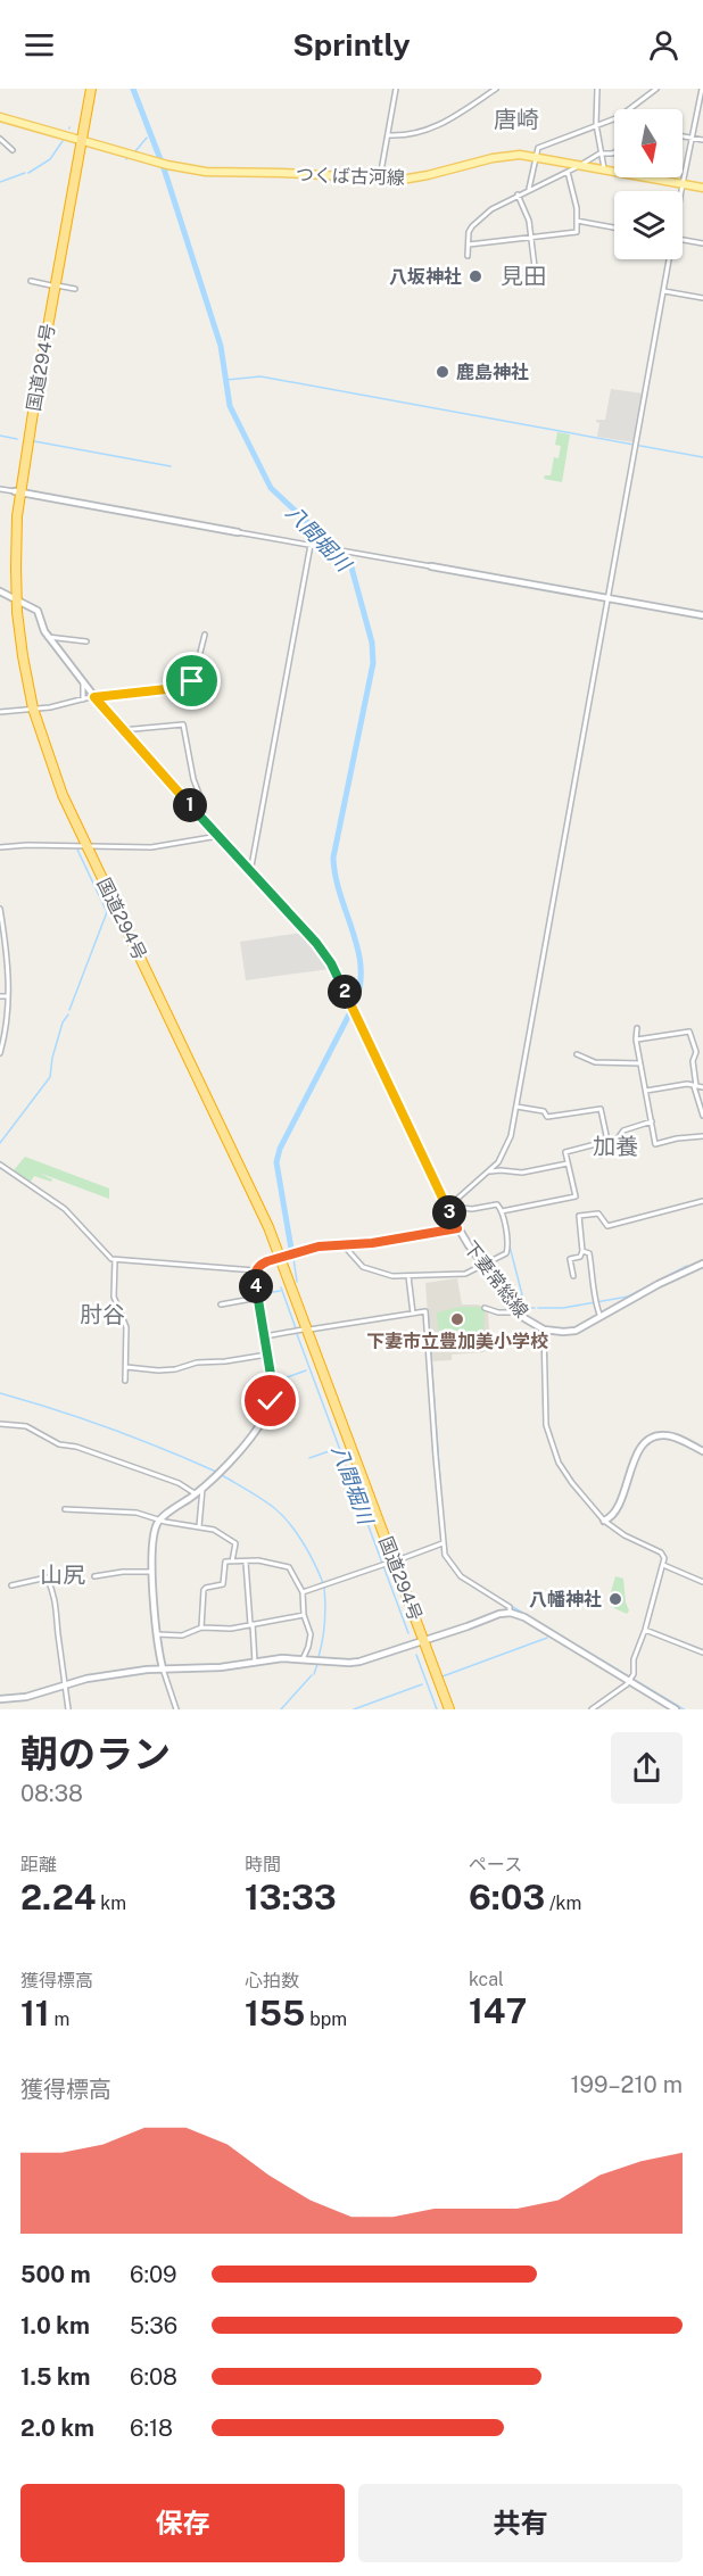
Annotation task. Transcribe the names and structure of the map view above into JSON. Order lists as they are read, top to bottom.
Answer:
{
  "streets": {
    "highway": ["国道294号"],
    "main road": ["つくば古河線"],
    "street": ["下妻常総線"]
  },
  "crossings": [
    ["つくば古河線", "国道294号"],
    ["国道294号", "下妻常総線"]
  ],
  "districts": [
    "唐崎",
    "見田",
    "加養",
    "肘谷",
    "山尻"
  ],
  "water": ["八間堀川"],
  "places": [
    "八坂神社",
    "鹿島神社",
    "下妻市立豊加美小学校",
    "八幡神社"
  ],
  "north": "bottom",
  "page": {
    "header": "Sprintly",
    "pins": [
      "1",
      "2",
      "3",
      "4"
    ],
    "heading": ["朝のラン", "08:38"],
    "stats": [
      ["距離", "2.24 km"],
      ["時間", "13:33"],
      ["ペース", "6:03 /km"],
      ["獲得標高", "11 m"],
      ["心拍数", "155 bpm"],
      ["kcal", "147"]
    ],
    "chart": ["獲得標高", "199–210 m"],
    "list": [
      {
        "name": "500 m",
        "note": "6:09"
      },
      {
        "name": "1.0 km",
        "note": "5:36"
      },
      {
        "name": "1.5 km",
        "note": "6:08"
      },
      {
        "name": "2.0 km",
        "note": "6:18"
      }
    ],
    "buttons": ["保存", "共有"]
  }
}
